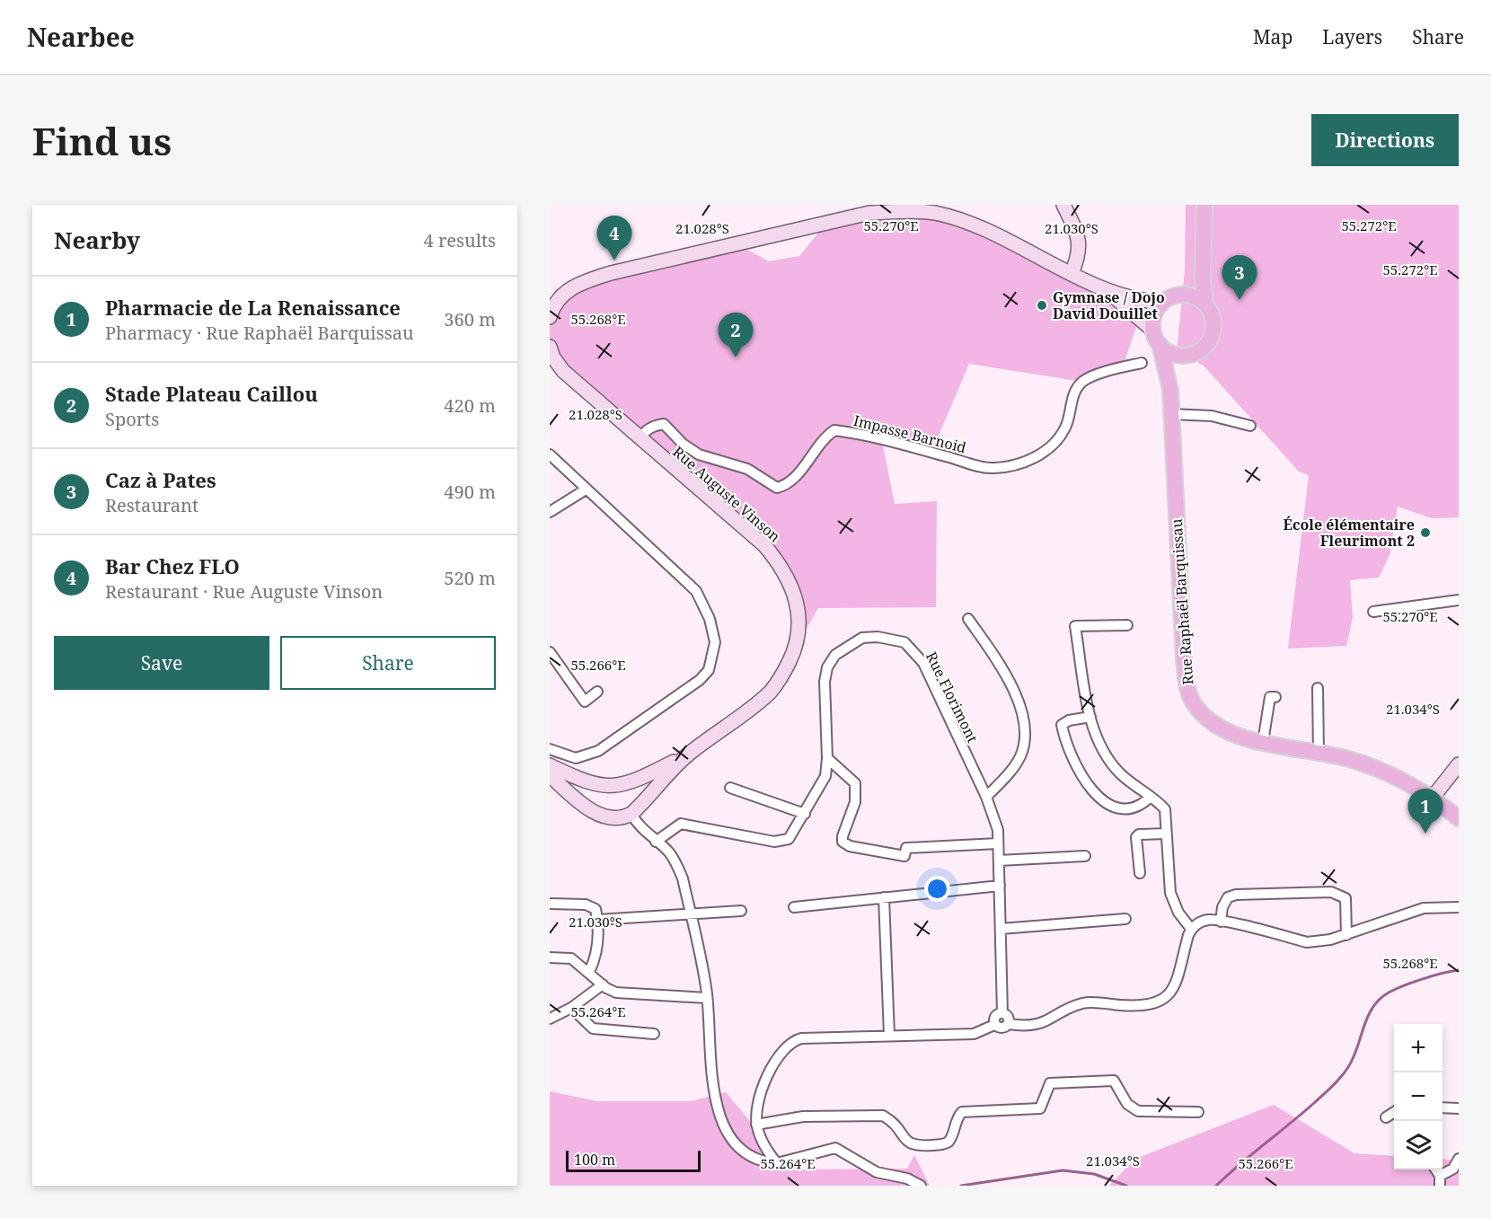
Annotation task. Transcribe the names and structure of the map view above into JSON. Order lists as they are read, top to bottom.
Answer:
{
  "streets": {
    "main road": ["Rue Auguste Vinson", "Rue Raphaël Barquissau"],
    "street": ["Impasse Barnoid", "Rue Florimont"]
  },
  "crossings": [
    ["Impasse Barnoid", "Rue Auguste Vinson"]
  ],
  "places": ["Gymnase / Dojo David Douillet", "École élémentaire Fleurimont 2"],
  "scale_bar": "100 m",
  "page": {
    "header": "Nearbee",
    "nav": ["Map", "Layers", "Share"],
    "buttons": [
      "Directions",
      ["Save", "Share"]
    ],
    "title": "Find us",
    "heading": ["Nearby", "4 results"],
    "pins": [
      "4",
      "3",
      "2",
      "1"
    ],
    "list": [
      {
        "mark": "1",
        "name": "Pharmacie de La Renaissance",
        "note": "Pharmacy · Rue Raphaël Barquissau",
        "value": "360 m"
      },
      {
        "mark": "2",
        "name": "Stade Plateau Caillou",
        "note": "Sports",
        "value": "420 m"
      },
      {
        "mark": "3",
        "name": "Caz à Pates",
        "note": "Restaurant",
        "value": "490 m"
      },
      {
        "mark": "4",
        "name": "Bar Chez FLO",
        "note": "Restaurant · Rue Auguste Vinson",
        "value": "520 m"
      }
    ],
    "map_buttons": ["+", "−"],
    "scale": "100 m"
  },
  "coordinates": [
    "55.270°E",
    "55.272°E",
    "21.028°S",
    "21.030°S",
    "55.268°E",
    "55.266°E",
    "21.034°S",
    "55.264°E"
  ]
}
